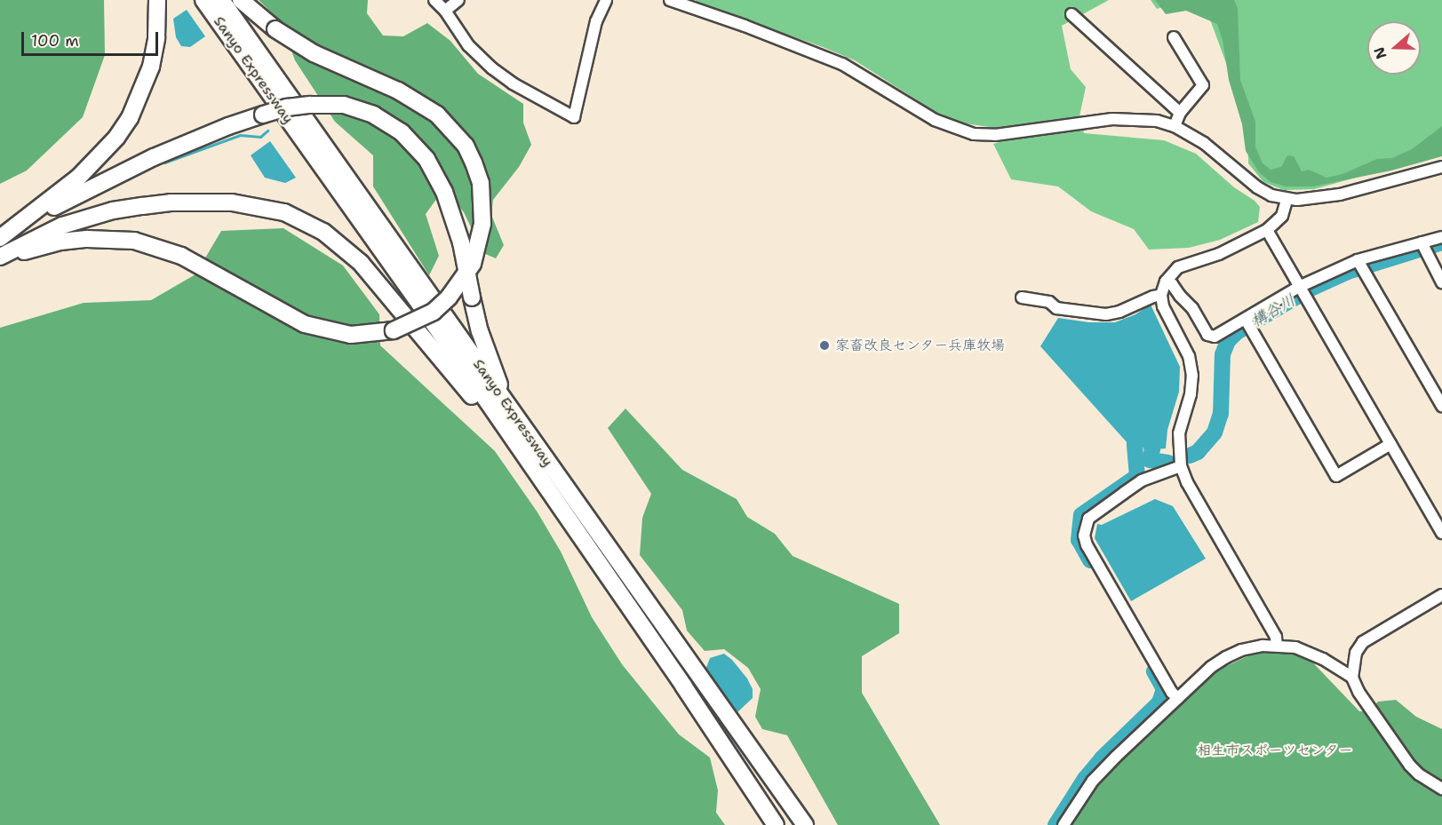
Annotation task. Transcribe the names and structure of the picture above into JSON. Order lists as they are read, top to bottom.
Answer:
{
  "streets": {
    "highway": ["Sanyo Expressway"]
  },
  "water": ["構谷川"],
  "parks": ["相生市スポーツセンター"],
  "places": ["家畜改良センター兵庫牧場"],
  "scale_bar": "100 m",
  "north": "left"
}
